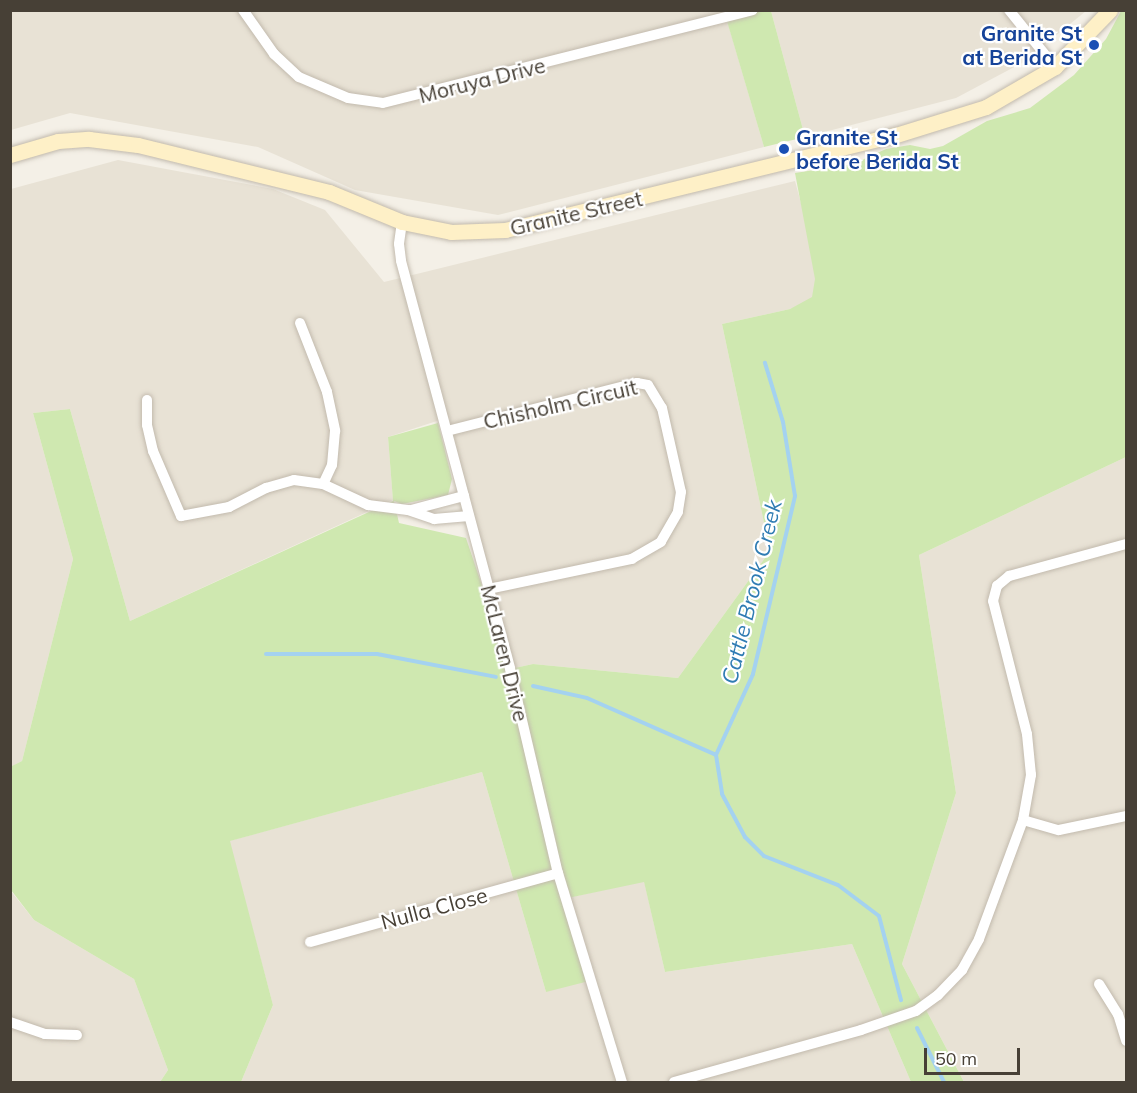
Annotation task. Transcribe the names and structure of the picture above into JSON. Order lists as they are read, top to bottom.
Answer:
{
  "streets": {
    "street": [
      "Moruya Drive",
      "Granite Street",
      "Chisholm Circuit",
      "McLaren Drive",
      "Nulla Close"
    ]
  },
  "crossings": [
    ["Granite Street", "McLaren Drive"],
    ["Chisholm Circuit", "McLaren Drive"],
    ["McLaren Drive", "Nulla Close"]
  ],
  "water": ["Cattle Brook Creek"],
  "places": ["Granite St at Berida St", "Granite St before Berida St"],
  "scale_bar": "50 m"
}
